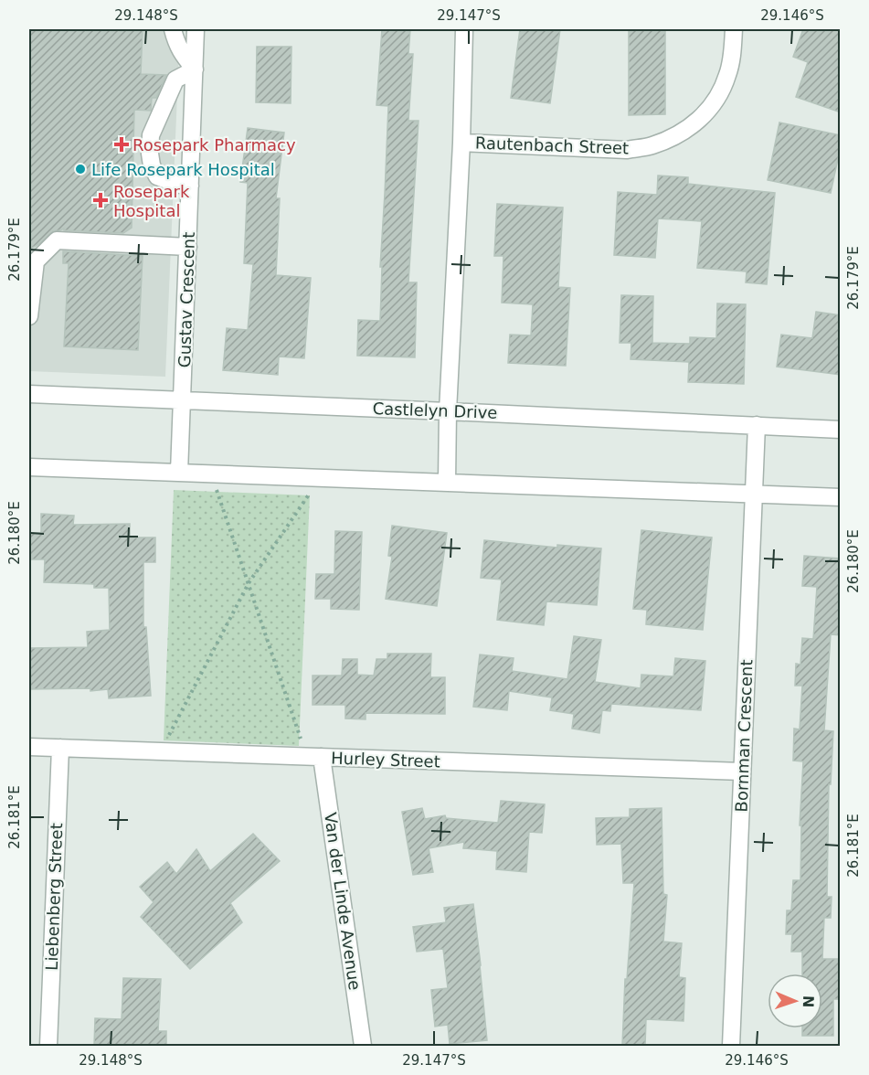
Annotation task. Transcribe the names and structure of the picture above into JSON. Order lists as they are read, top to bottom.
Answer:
{
  "streets": {
    "street": [
      "Rautenbach Street",
      "Gustav Crescent",
      "Castlelyn Drive",
      "Bornman Crescent",
      "Hurley Street",
      "Liebenberg Street",
      "Van der Linde Avenue"
    ]
  },
  "crossings": [
    ["Gustav Crescent", "Castlelyn Drive"],
    ["Castlelyn Drive", "Bornman Crescent"],
    ["Bornman Crescent", "Hurley Street"],
    ["Hurley Street", "Liebenberg Street"],
    ["Hurley Street", "Van der Linde Avenue"]
  ],
  "places": {
    "health": ["Rosepark Pharmacy", "Rosepark Hospital"],
    "other": ["Life Rosepark Hospital"]
  },
  "north": "right",
  "coordinates": [
    "29.148°S",
    "29.147°S",
    "29.146°S",
    "26.179°E",
    "26.180°E",
    "26.181°E"
  ]
}
